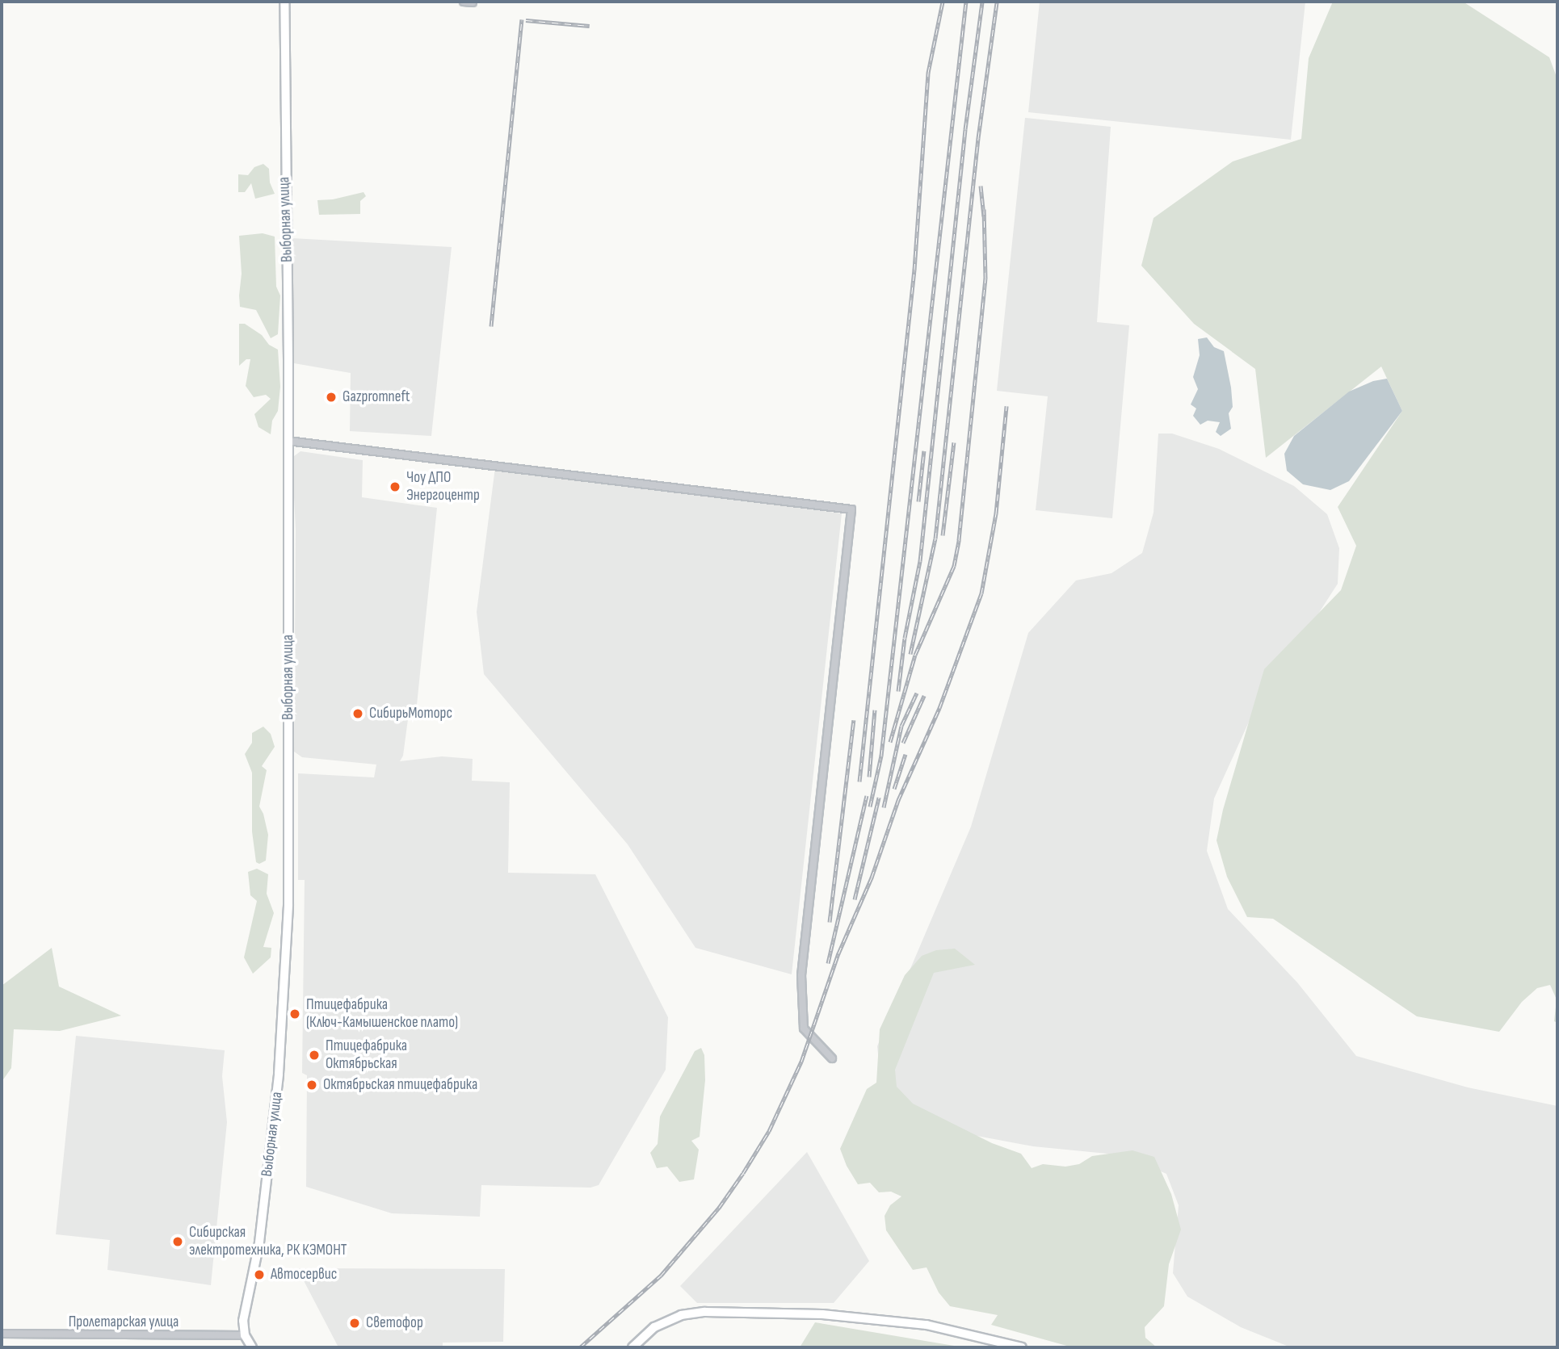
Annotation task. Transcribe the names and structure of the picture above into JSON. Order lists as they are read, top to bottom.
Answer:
{
  "streets": {
    "main road": ["Выборная улица"],
    "street": ["Пролетарская улица"]
  },
  "crossings": [
    ["Выборная улица", "Пролетарская улица"]
  ],
  "places": [
    "Gazpromneft",
    "Чоу ДПО Энергоцентр",
    "СибирьМоторс",
    "Птицефабрика (Ключ-Камышенское плато)",
    "Птицефабрика Октябрьская",
    "Октябрьская птицефабрика",
    "Сибирская электротехника, РК КЭМОНТ",
    "Автосервис",
    "Светофор"
  ]
}
